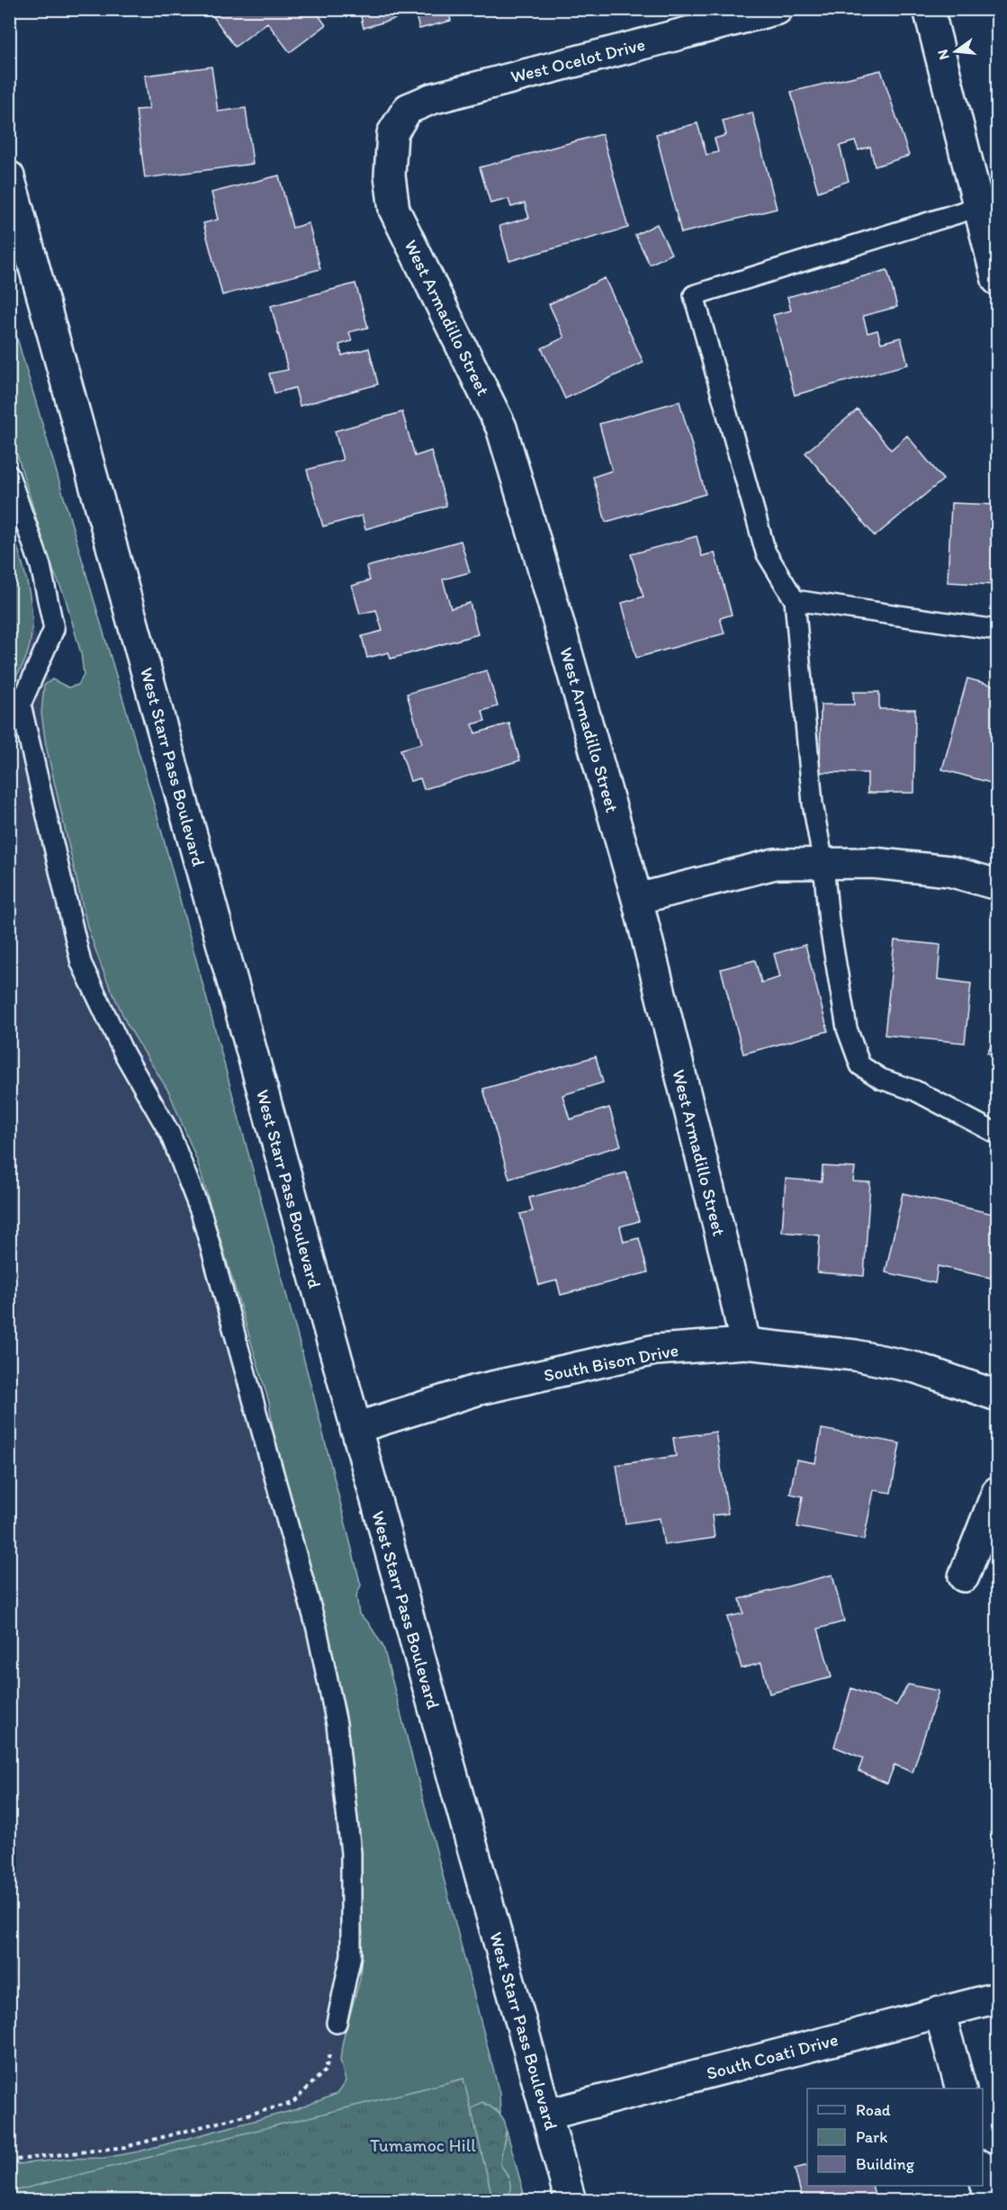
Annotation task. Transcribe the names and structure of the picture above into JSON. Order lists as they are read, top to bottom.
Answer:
{
  "streets": {
    "street": [
      "West Ocelot Drive",
      "West Armadillo Street",
      "West Starr Pass Boulevard",
      "South Bison Drive",
      "South Coati Drive"
    ]
  },
  "crossings": [
    ["West Ocelot Drive", "West Armadillo Street"],
    ["West Armadillo Street", "South Bison Drive"],
    ["West Starr Pass Boulevard", "South Bison Drive"],
    ["West Starr Pass Boulevard", "South Coati Drive"]
  ],
  "parks": ["Tumamoc Hill"],
  "legend": ["Road", "Park", "Building"],
  "north": "left"
}
